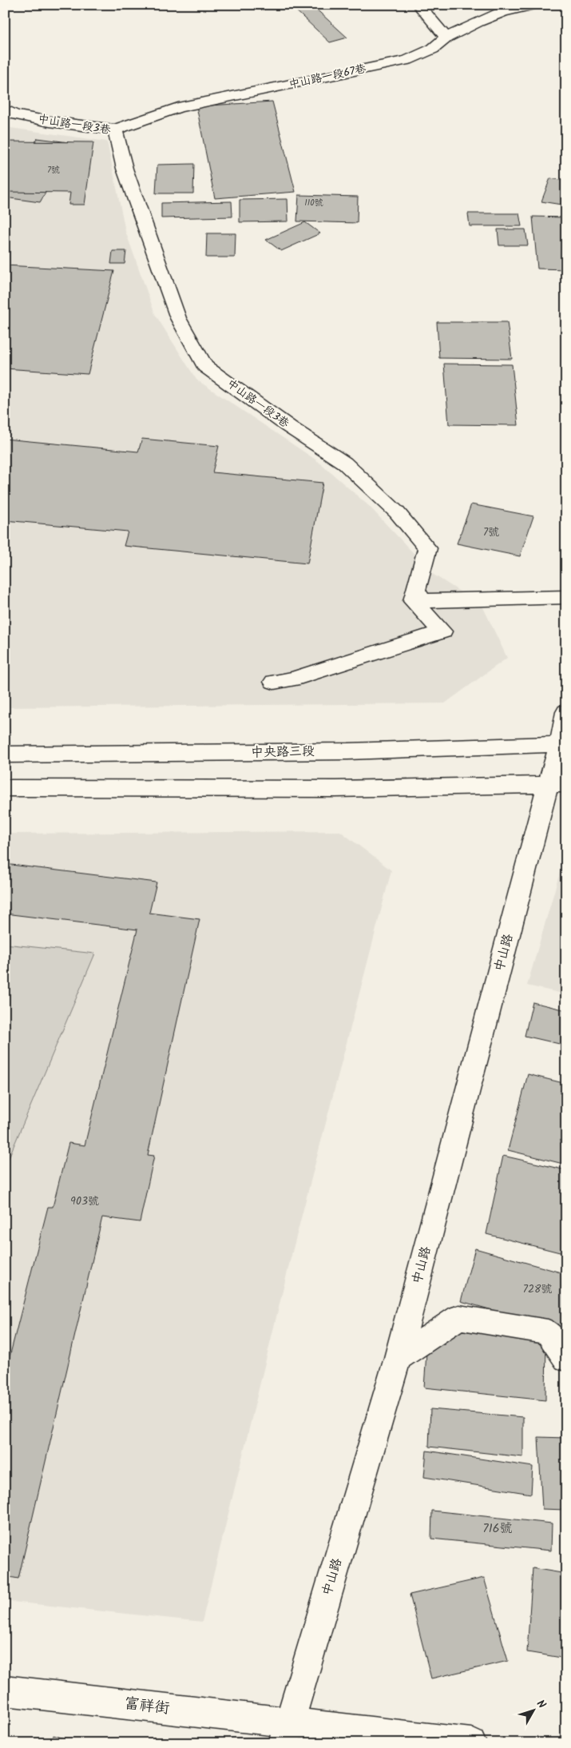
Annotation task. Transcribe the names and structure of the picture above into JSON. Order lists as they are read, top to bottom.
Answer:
{
  "streets": {
    "street": [
      "中山路一段67巷",
      "中山路一段3巷",
      "中央路三段",
      "中山路",
      "富祥街"
    ]
  },
  "crossings": [
    ["中山路一段67巷", "中山路一段3巷"],
    ["中央路三段", "中山路"],
    ["中山路", "富祥街"]
  ],
  "house_numbers": [
    "7號",
    "110號",
    "7號",
    "903號",
    "728號",
    "716號"
  ],
  "north": "top right"
}
